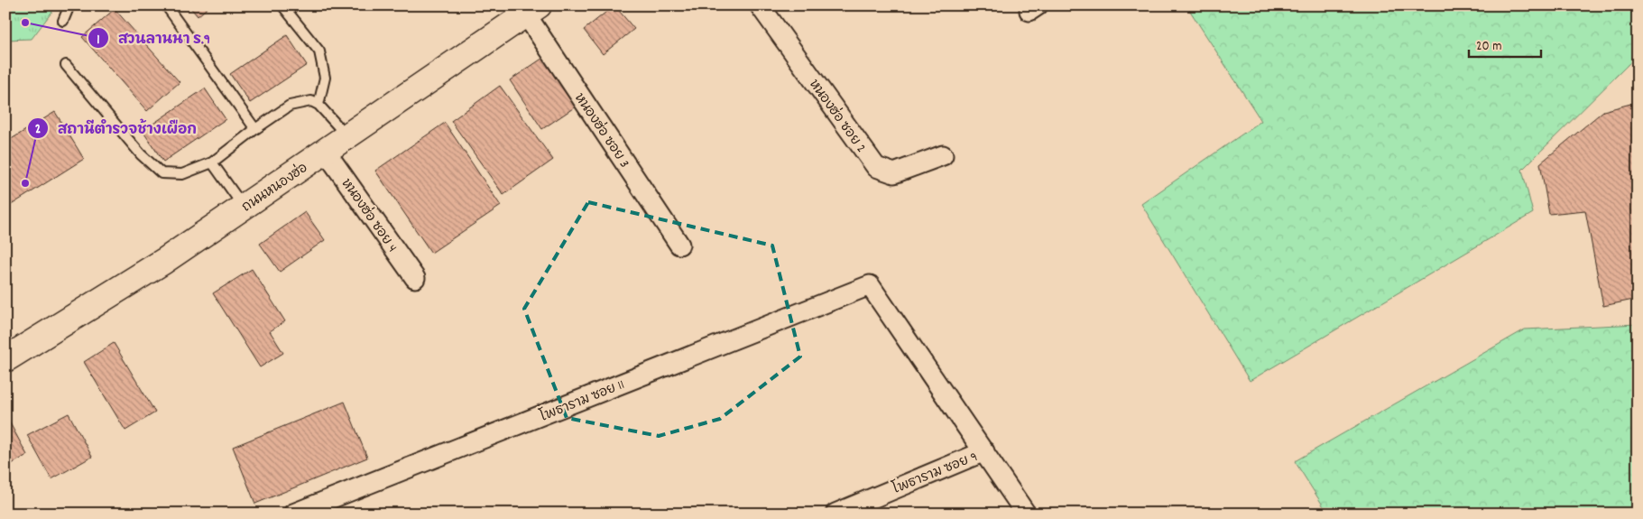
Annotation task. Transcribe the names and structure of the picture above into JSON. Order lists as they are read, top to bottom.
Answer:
{
  "streets": {
    "main road": ["ถนนหนองฮ่อ"],
    "street": [
      "หนองฮ่อ ซอย 2",
      "หนองฮ่อ ซอย 3",
      "หนองฮ่อ ซอย 4",
      "โพธาราม ซอย 11",
      "โพธาราม ซอย 9"
    ]
  },
  "crossings": [
    ["หนองฮ่อ ซอย 3", "ถนนหนองฮ่อ"],
    ["ถนนหนองฮ่อ", "หนองฮ่อ ซอย 4"],
    ["โพธาราม ซอย 11", "โพธาราม ซอย 9"]
  ],
  "places": ["สวนลานนา ร.9", "สถานีตำรวจช้างเผือก"],
  "scale_bar": "20 m"
}
